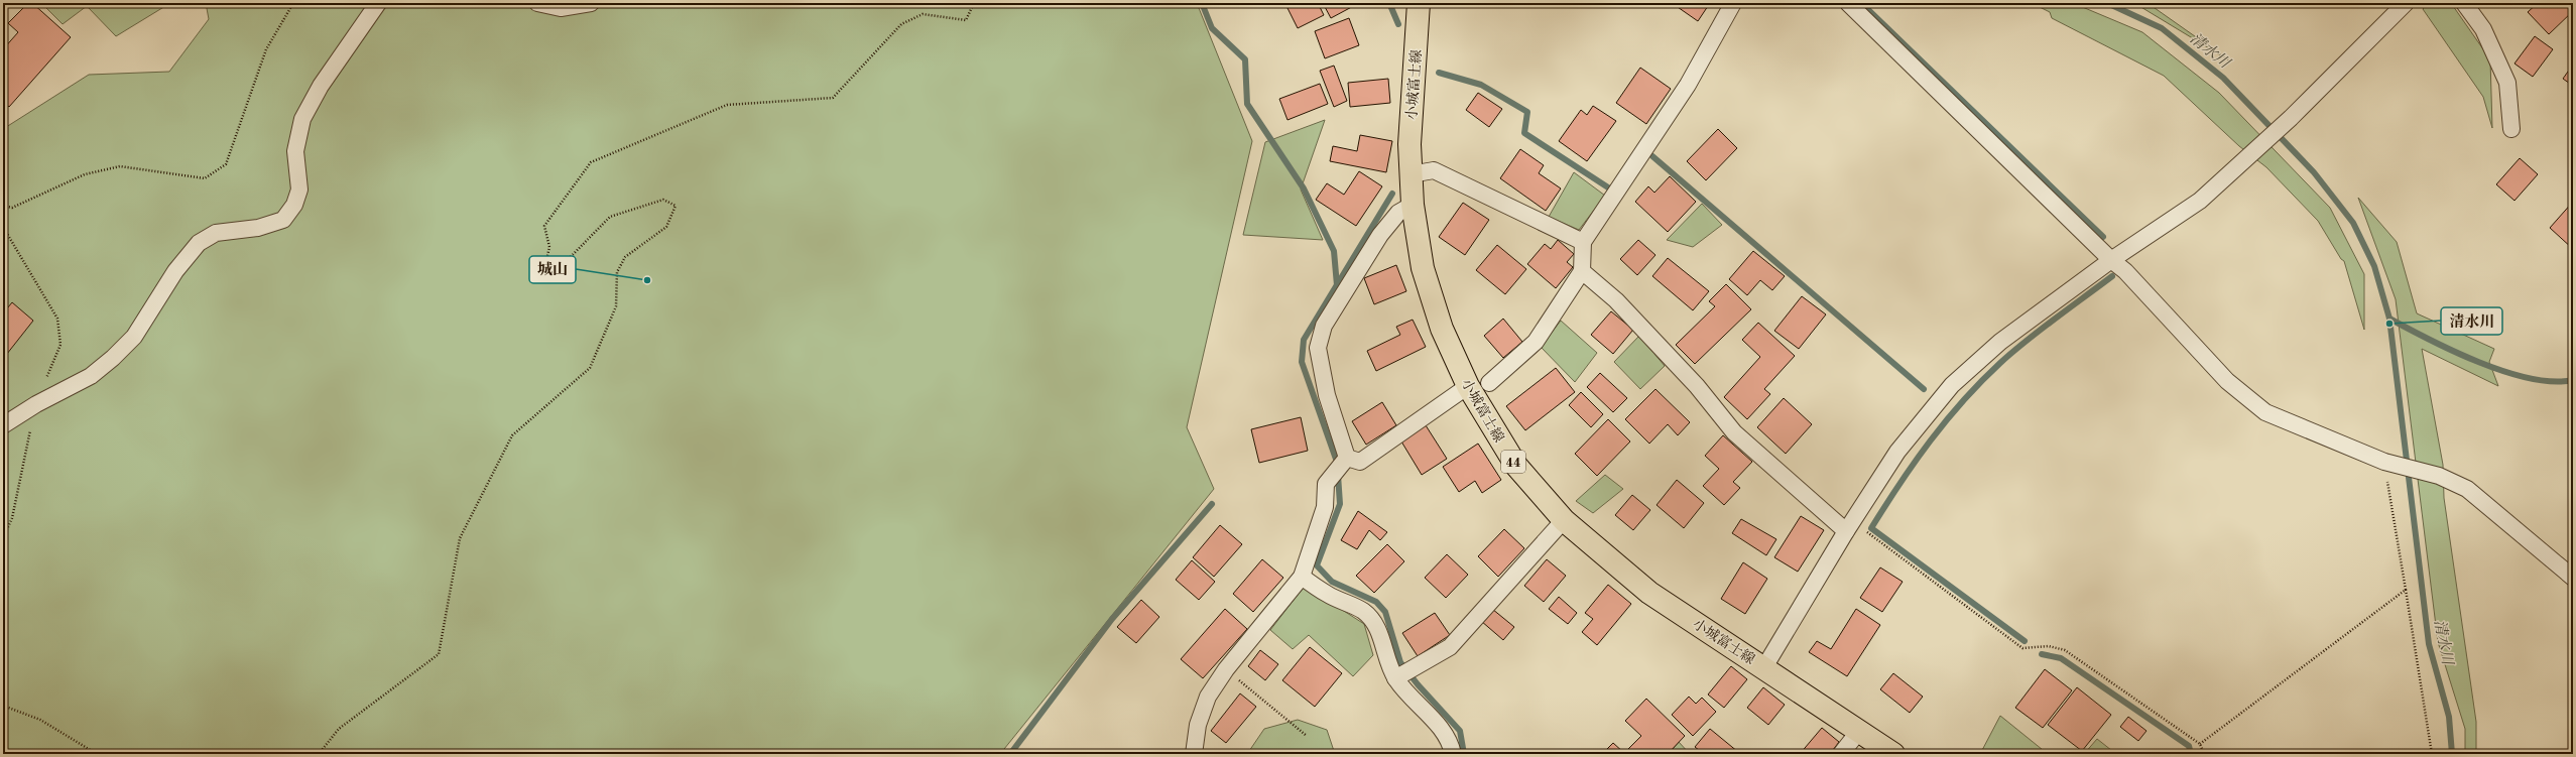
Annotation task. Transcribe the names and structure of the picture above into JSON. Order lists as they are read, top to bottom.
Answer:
{
  "streets": {
    "main road": ["小城富士線", "44"]
  },
  "water": ["清水川"],
  "places": ["城山", "清水川"]
}
